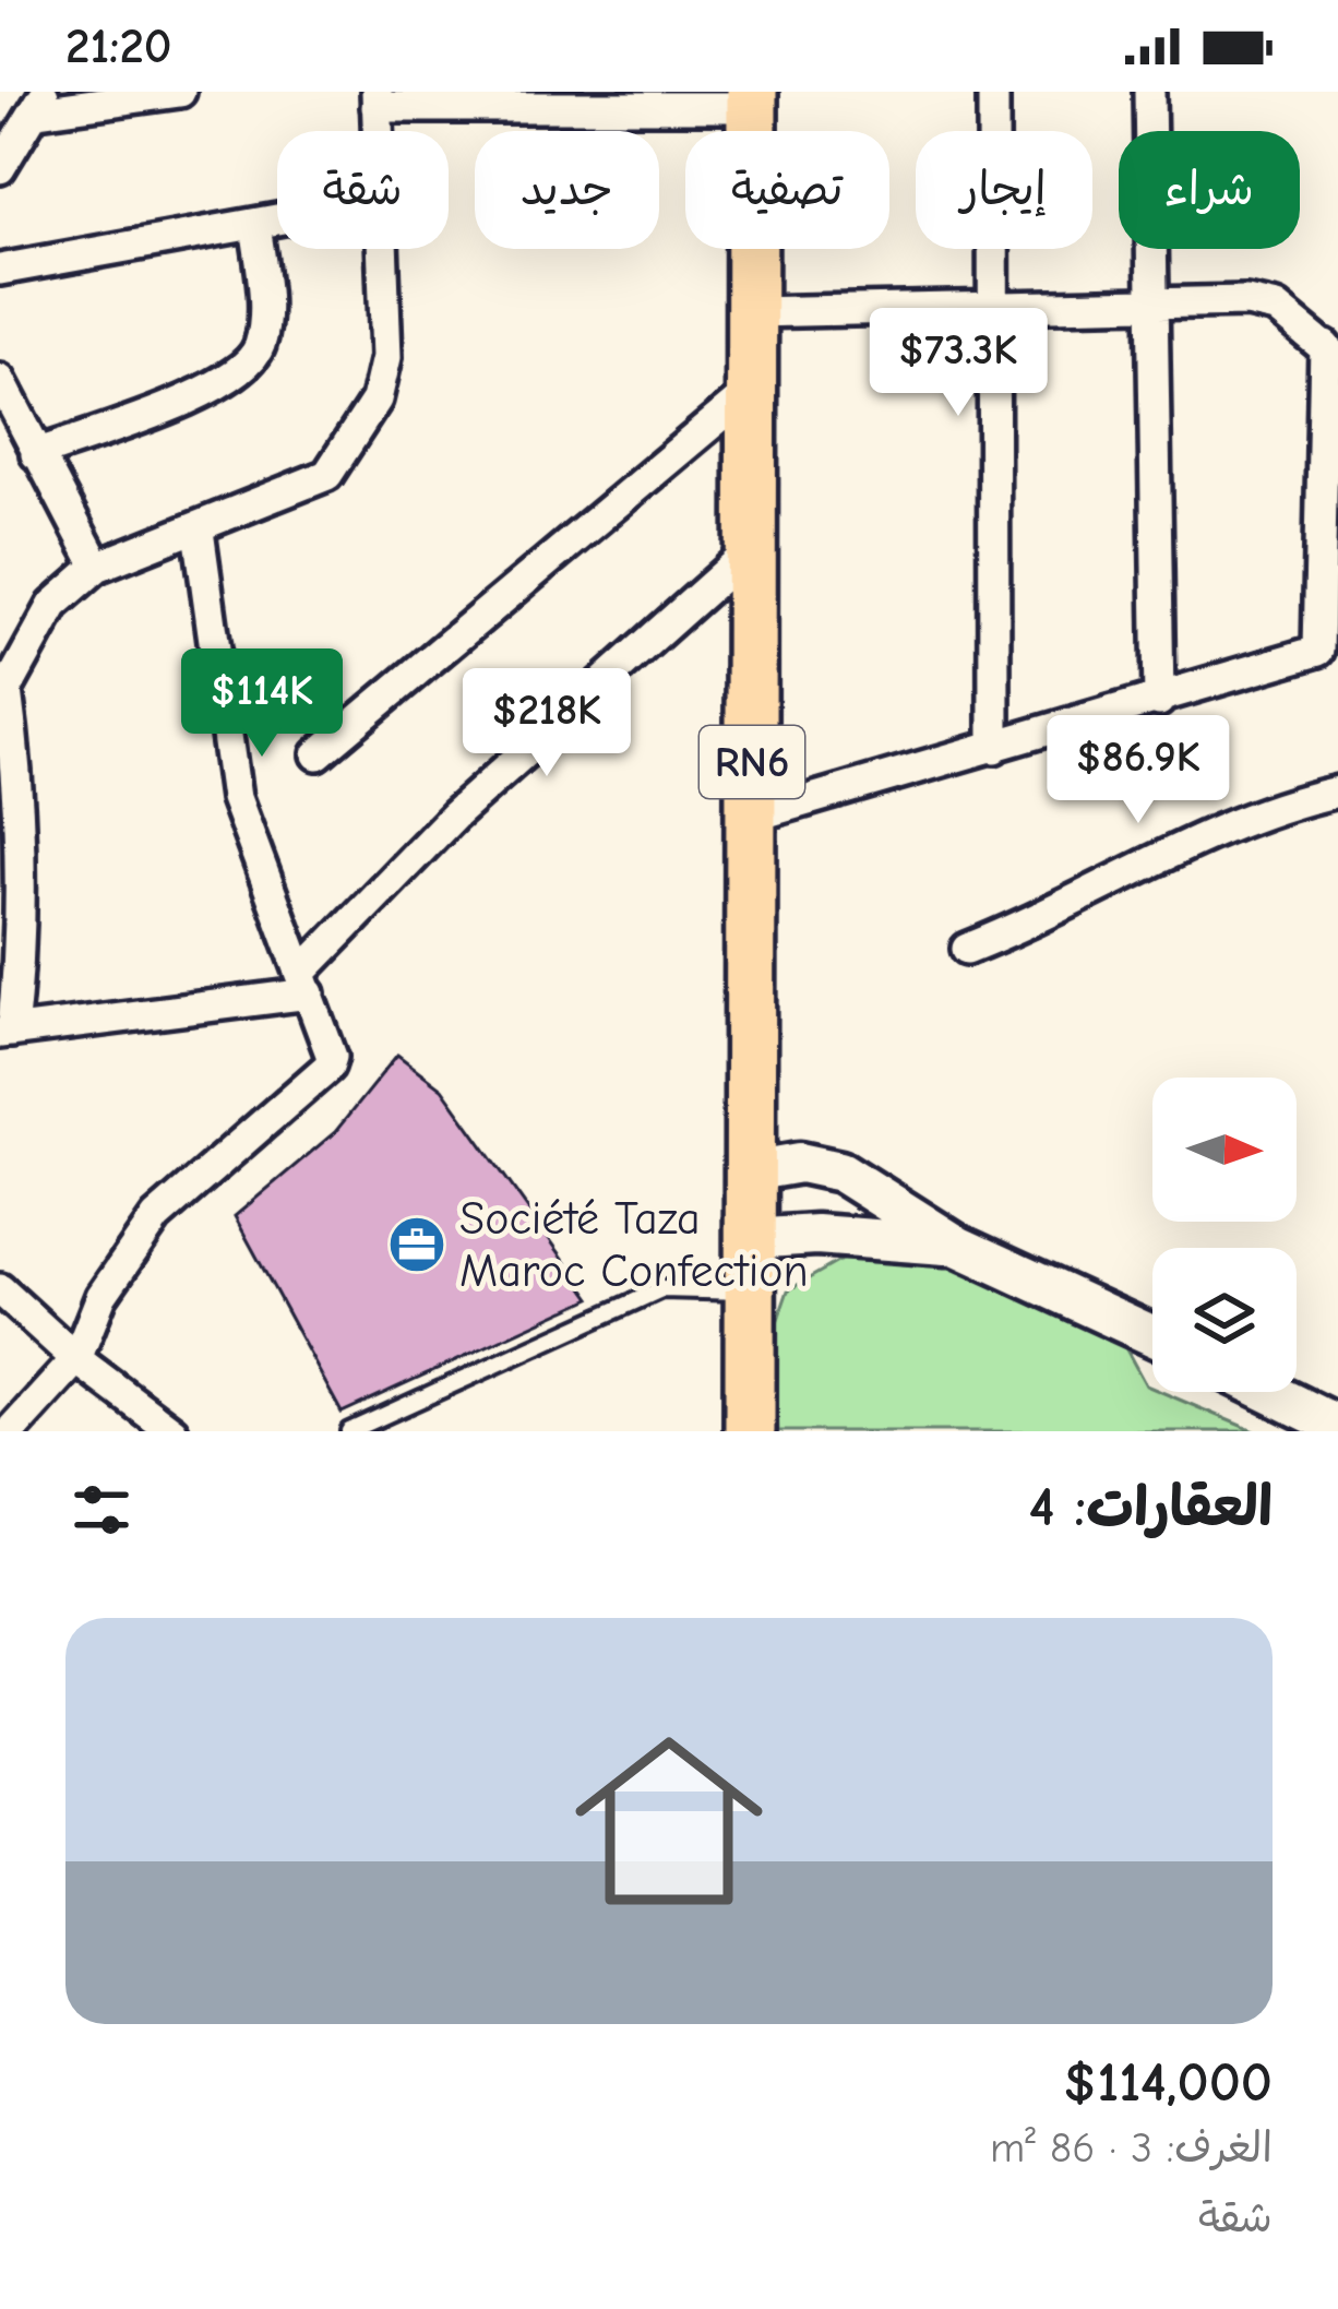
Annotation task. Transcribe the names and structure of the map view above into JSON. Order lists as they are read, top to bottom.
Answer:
{
  "streets": {
    "main road": ["RN6"]
  },
  "places": {
    "office": ["Société Taza Maroc Confection"]
  },
  "north": "right",
  "page": {
    "status": "21:20",
    "chip": [
      "شراء",
      "إيجار",
      "تصفية",
      "جديد",
      "شقة"
    ],
    "price": [
      "$73.3K",
      "$114K",
      "$218K",
      "$86.9K"
    ],
    "heading": "العقارات: 4",
    "list": [
      {
        "name": "$114,000",
        "note": "الغرف: 3 · 86 m² · شقة"
      }
    ]
  }
}
